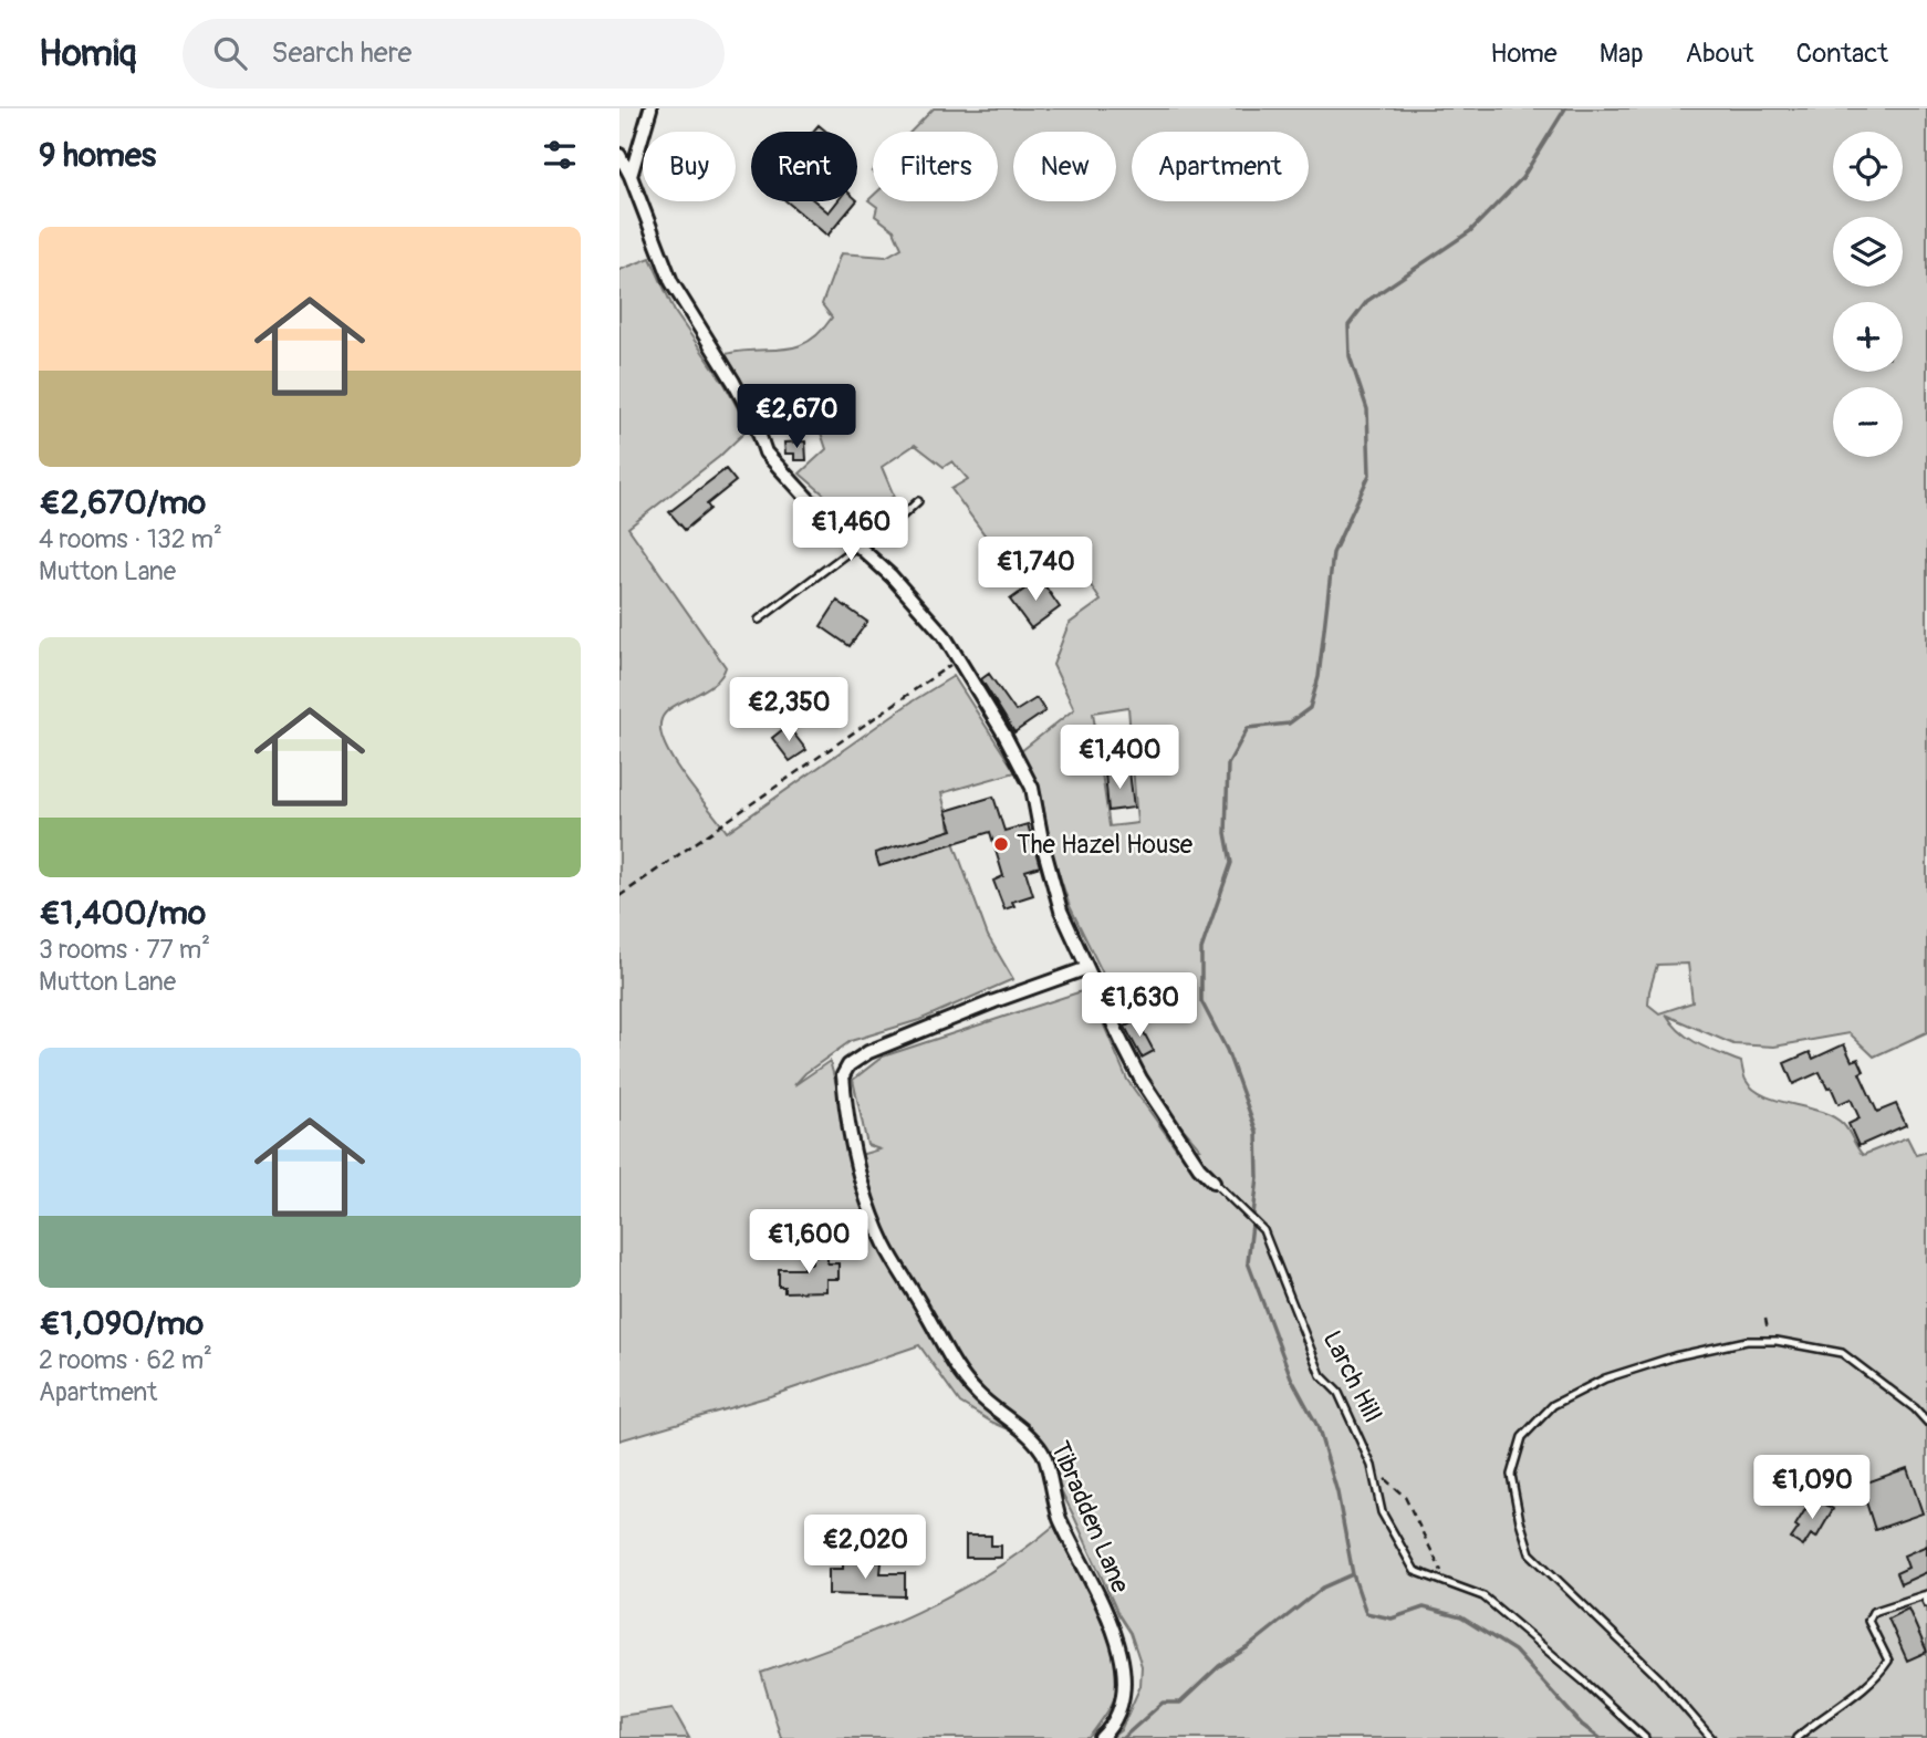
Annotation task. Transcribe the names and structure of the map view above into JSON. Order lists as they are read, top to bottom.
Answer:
{
  "streets": {
    "street": ["Larch Hill", "Tibradden Lane"]
  },
  "crossings": [
    ["Larch Hill", "Tibradden Lane"]
  ],
  "places": ["The Hazel House"],
  "page": {
    "header": "Homiq",
    "search": "Search here",
    "nav": [
      "Home",
      "Map",
      "About",
      "Contact"
    ],
    "heading": "9 homes",
    "map_buttons": ["+", "−"],
    "chip": [
      "Buy",
      "Rent",
      "Filters",
      "New",
      "Apartment"
    ],
    "list": [
      {
        "name": "€2,670/mo",
        "note": "4 rooms · 132 m² · Mutton Lane"
      },
      {
        "name": "€1,400/mo",
        "note": "3 rooms · 77 m² · Mutton Lane"
      },
      {
        "name": "€1,090/mo",
        "note": "2 rooms · 62 m² · Apartment"
      }
    ],
    "price": [
      "€2,670",
      "€1,460",
      "€1,740",
      "€2,350",
      "€1,400",
      "€1,630",
      "€1,600",
      "€1,090",
      "€2,020"
    ]
  }
}
